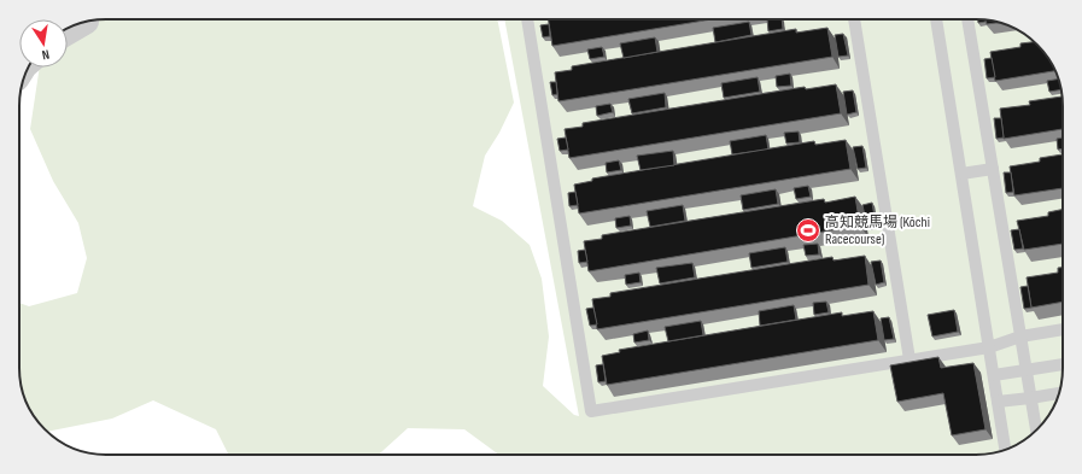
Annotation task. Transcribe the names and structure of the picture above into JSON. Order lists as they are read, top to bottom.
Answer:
{
  "places": {
    "sports": ["高知競馬場 (Kōchi Racecourse)"]
  },
  "north": "bottom"
}
